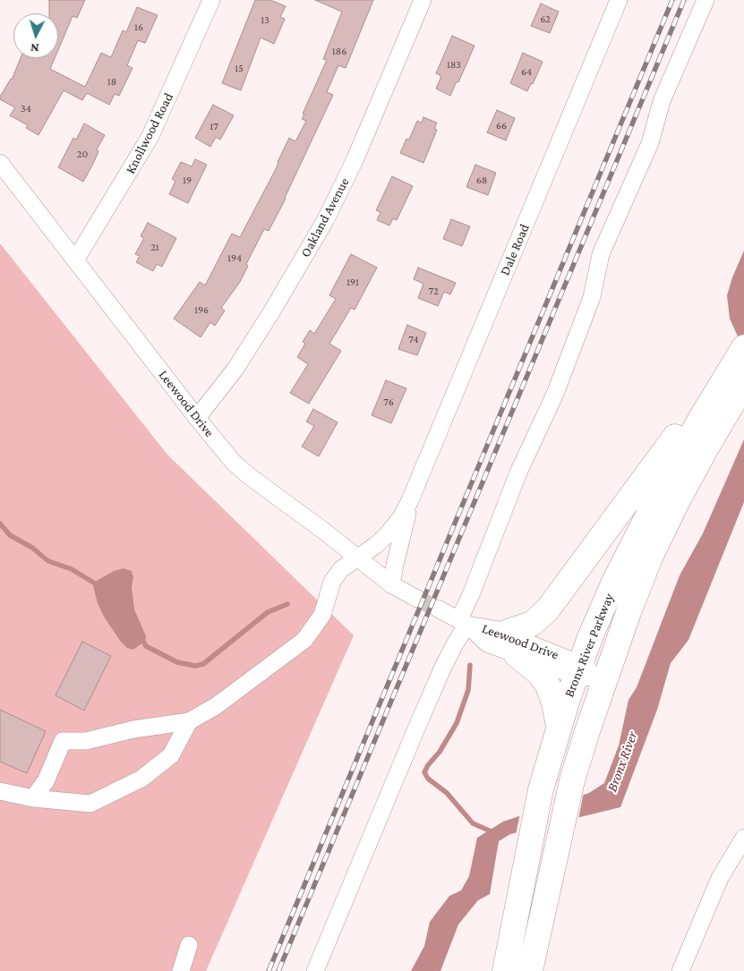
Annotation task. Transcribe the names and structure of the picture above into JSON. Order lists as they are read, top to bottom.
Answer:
{
  "streets": {
    "highway": ["Bronx River Parkway"],
    "street": [
      "Knollwood Road",
      "Oakland Avenue",
      "Dale Road",
      "Leewood Drive"
    ]
  },
  "crossings": [
    ["Knollwood Road", "Leewood Drive"],
    ["Oakland Avenue", "Leewood Drive"],
    ["Dale Road", "Leewood Drive"],
    ["Leewood Drive", "Bronx River Parkway"]
  ],
  "water": ["Bronx River"],
  "house_numbers": [
    "62",
    "13",
    "16",
    "186",
    "183",
    "15",
    "64",
    "18",
    "34",
    "66",
    "17",
    "20",
    "19",
    "68",
    "21",
    "194",
    "191",
    "72",
    "196",
    "74",
    "76"
  ],
  "north": "bottom"
}
